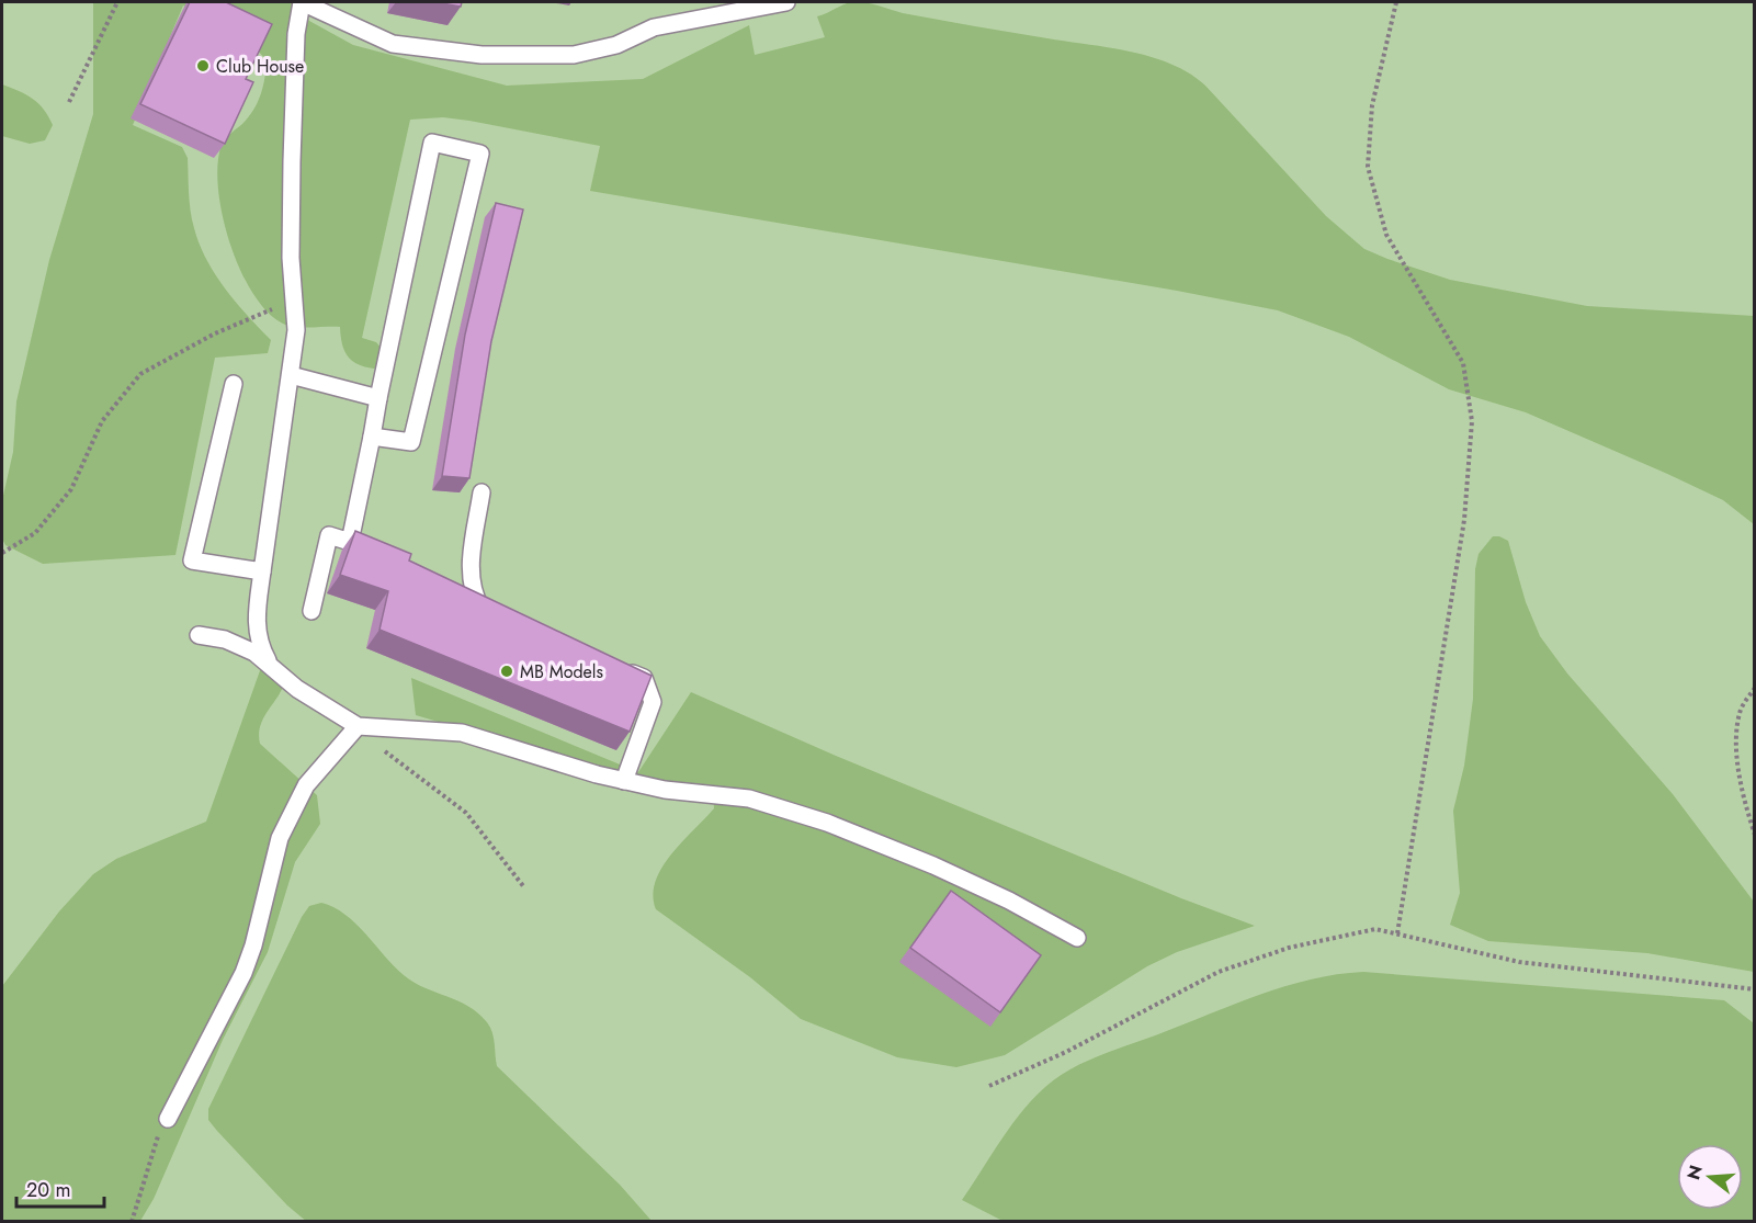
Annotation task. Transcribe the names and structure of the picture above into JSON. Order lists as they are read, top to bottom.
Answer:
{
  "places": ["Club House", "MB Models"],
  "scale_bar": "20 m",
  "north": "left"
}
